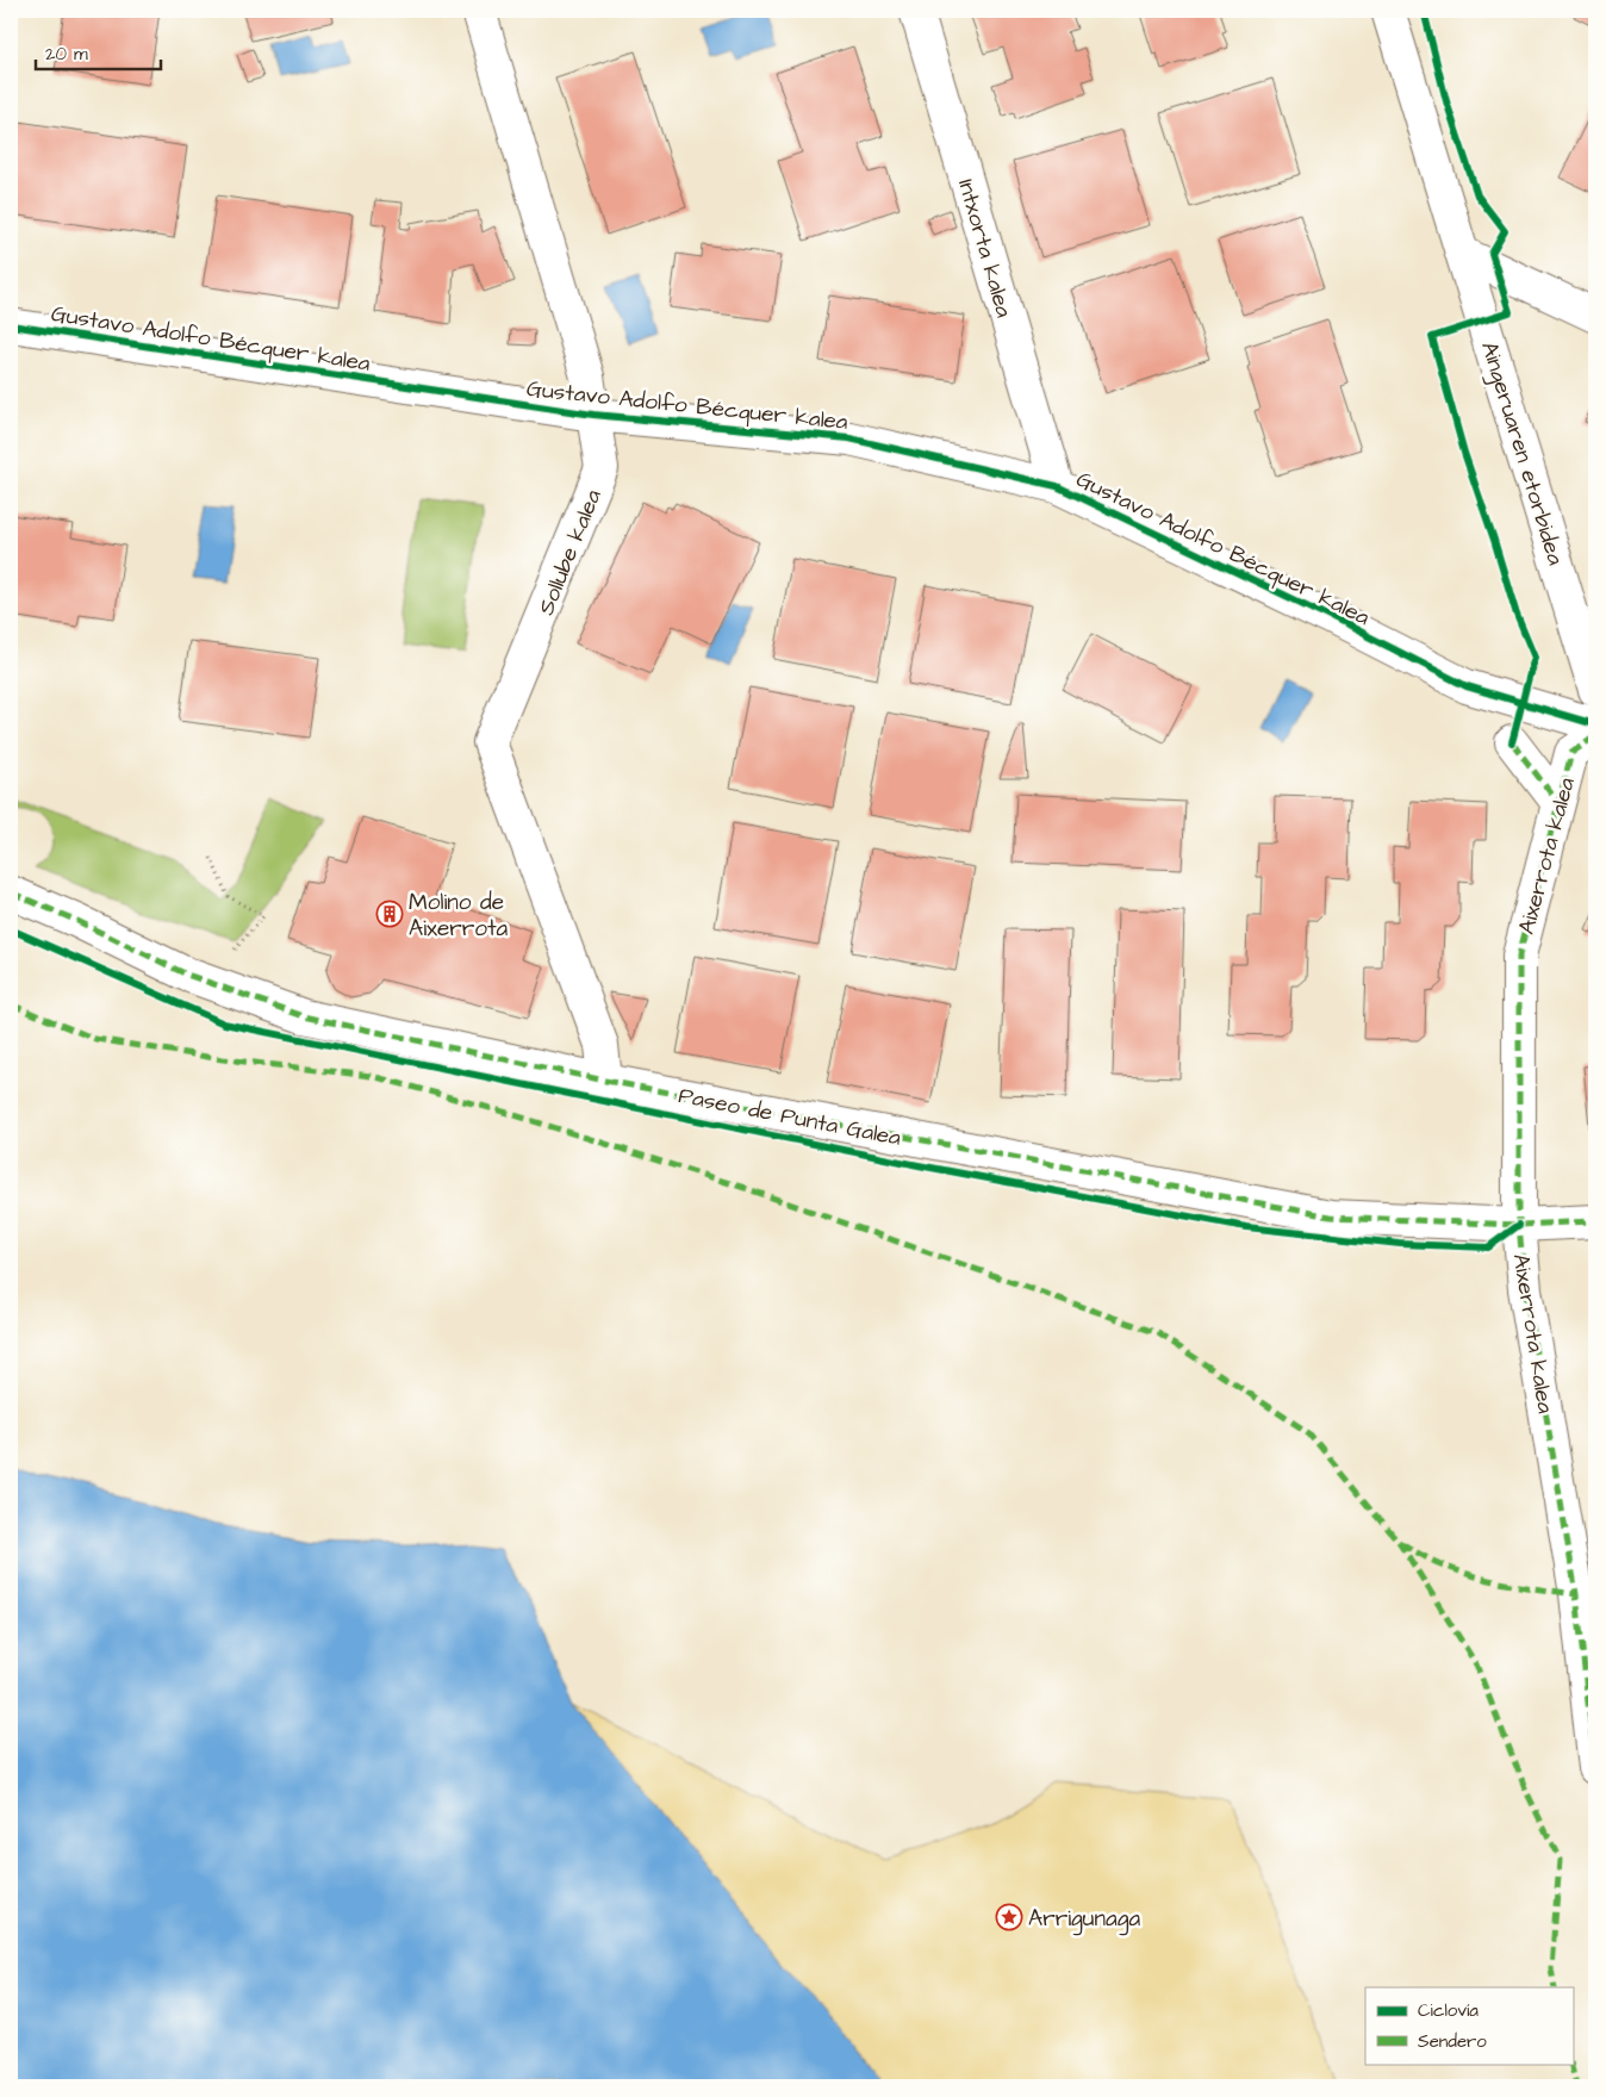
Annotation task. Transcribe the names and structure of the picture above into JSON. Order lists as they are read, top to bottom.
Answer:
{
  "streets": {
    "street": [
      "Intxorta kalea",
      "Gustavo Adolfo Bécquer kalea",
      "Aingeruaren etorbidea",
      "Sollube kalea",
      "Aixerrota kalea",
      "Paseo de Punta Galea"
    ]
  },
  "crossings": [
    ["Intxorta kalea", "Gustavo Adolfo Bécquer kalea"],
    ["Gustavo Adolfo Bécquer kalea", "Sollube kalea"],
    ["Sollube kalea", "Paseo de Punta Galea"],
    ["Aixerrota kalea", "Paseo de Punta Galea"]
  ],
  "places": {
    "building": ["Molino de Aixerrota"],
    "place": ["Arrigunaga"]
  },
  "legend": ["Ciclovía", "Sendero"],
  "scale_bar": "20 m"
}
